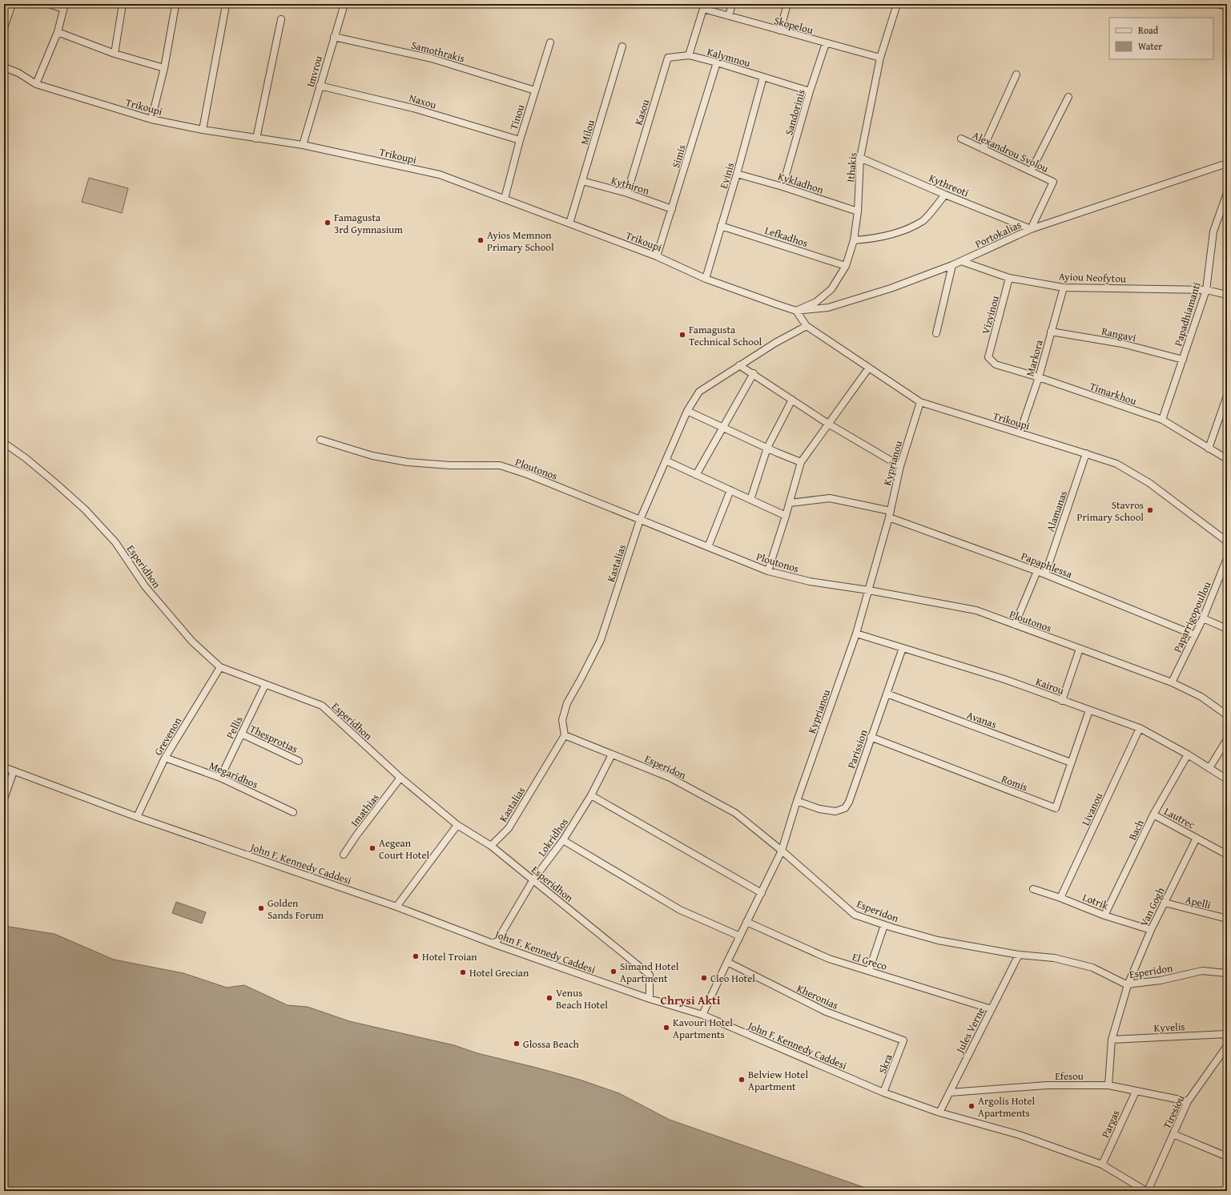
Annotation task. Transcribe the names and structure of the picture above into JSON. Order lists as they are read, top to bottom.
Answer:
{
  "streets": {
    "street": [
      "Skopelou",
      "Samothrakis",
      "Kalymnou",
      "Imvrou",
      "Naxou",
      "Trikoupi",
      "Kasou",
      "Sandorinis",
      "Tinou",
      "Milou",
      "Alexandrou Svolou",
      "Simis",
      "Ithakis",
      "Eyinis",
      "Kykladhon",
      "Kythiron",
      "Kythreoti",
      "Portokalias",
      "Lefkadhos",
      "Ayiou Neofytou",
      "Papadhiamanti",
      "Vizyinou",
      "Rangavi",
      "Markora",
      "Timarkhou",
      "Kyprianou",
      "Ploutonos",
      "Alamanas",
      "Kastalias",
      "Papaphlessa",
      "Esperidhon",
      "Paparrigopoullou",
      "Kairou",
      "Avanas",
      "Pellis",
      "Grevenon",
      "Thesprotias",
      "Parission",
      "Esperidon",
      "Megaridhos",
      "Romis",
      "Livanou",
      "Imathias",
      "Lautrec",
      "Bach",
      "Lokridhos",
      "John F. Kennedy Caddesi",
      "Lotrik",
      "Apelli",
      "Van Gogh",
      "El Greco",
      "Kheronias",
      "Kyvelis",
      "Jules Verne",
      "Skra",
      "Efesou",
      "Tiresiou",
      "Pargas"
    ]
  },
  "crossings": [
    ["Skopelou", "Kalymnou"],
    ["Skopelou", "Kasou"],
    ["Skopelou", "Sandorinis"],
    ["Skopelou", "Ithakis"],
    ["Samothrakis", "Imvrou"],
    ["Samothrakis", "Tinou"],
    ["Kalymnou", "Kasou"],
    ["Kalymnou", "Sandorinis"],
    ["Kalymnou", "Simis"],
    ["Kalymnou", "Eyinis"],
    ["Imvrou", "Naxou"],
    ["Imvrou", "Trikoupi"],
    ["Naxou", "Tinou"],
    ["Trikoupi", "Tinou"],
    ["Trikoupi", "Milou"],
    ["Trikoupi", "Simis"],
    ["Trikoupi", "Ithakis"],
    ["Trikoupi", "Eyinis"],
    ["Trikoupi", "Portokalias"],
    ["Trikoupi", "Markora"],
    ["Trikoupi", "Kyprianou"],
    ["Trikoupi", "Alamanas"],
    ["Trikoupi", "Kastalias"],
    ["Kasou", "Kythiron"],
    ["Sandorinis", "Kykladhon"],
    ["Milou", "Kythiron"],
    ["Alexandrou Svolou", "Kythreoti"],
    ["Alexandrou Svolou", "Portokalias"],
    ["Simis", "Kythiron"],
    ["Ithakis", "Kykladhon"],
    ["Ithakis", "Kythreoti"],
    ["Ithakis", "Portokalias"],
    ["Ithakis", "Lefkadhos"],
    ["Eyinis", "Kykladhon"],
    ["Eyinis", "Lefkadhos"],
    ["Kythreoti", "Portokalias"],
    ["Portokalias", "Ayiou Neofytou"],
    ["Ayiou Neofytou", "Papadhiamanti"],
    ["Ayiou Neofytou", "Vizyinou"],
    ["Ayiou Neofytou", "Markora"],
    ["Papadhiamanti", "Rangavi"],
    ["Papadhiamanti", "Timarkhou"],
    ["Vizyinou", "Timarkhou"],
    ["Rangavi", "Markora"],
    ["Markora", "Timarkhou"],
    ["Kyprianou", "Ploutonos"],
    ["Kyprianou", "Papaphlessa"],
    ["Kyprianou", "Kairou"],
    ["Kyprianou", "Parission"],
    ["Kyprianou", "Esperidon"],
    ["Kyprianou", "John F. Kennedy Caddesi"],
    ["Kyprianou", "El Greco"],
    ["Kyprianou", "Kheronias"],
    ["Ploutonos", "Kastalias"],
    ["Ploutonos", "Paparrigopoullou"],
    ["Alamanas", "Papaphlessa"],
    ["Kastalias", "Esperidhon"],
    ["Kastalias", "Esperidon"],
    ["Papaphlessa", "Paparrigopoullou"],
    ["Esperidhon", "Pellis"],
    ["Esperidhon", "Grevenon"],
    ["Esperidhon", "Imathias"],
    ["Esperidhon", "Lokridhos"],
    ["Esperidhon", "John F. Kennedy Caddesi"],
    ["Kairou", "Parission"],
    ["Kairou", "Romis"],
    ["Kairou", "Livanou"],
    ["Kairou", "Bach"],
    ["Avanas", "Parission"],
    ["Avanas", "Romis"],
    ["Pellis", "Thesprotias"],
    ["Pellis", "Megaridhos"],
    ["Grevenon", "Megaridhos"],
    ["Grevenon", "John F. Kennedy Caddesi"],
    ["Parission", "Romis"],
    ["Esperidon", "Lokridhos"],
    ["Esperidon", "Van Gogh"],
    ["Esperidon", "Jules Verne"],
    ["Livanou", "Lotrik"],
    ["Lautrec", "Bach"],
    ["Lautrec", "Van Gogh"],
    ["Bach", "Lotrik"],
    ["Lokridhos", "John F. Kennedy Caddesi"],
    ["John F. Kennedy Caddesi", "Jules Verne"],
    ["John F. Kennedy Caddesi", "Skra"],
    ["John F. Kennedy Caddesi", "Tiresiou"],
    ["John F. Kennedy Caddesi", "Pargas"],
    ["Lotrik", "Van Gogh"],
    ["Apelli", "Van Gogh"],
    ["Van Gogh", "Kyvelis"],
    ["Van Gogh", "Efesou"],
    ["El Greco", "Jules Verne"],
    ["Kheronias", "Skra"],
    ["Jules Verne", "Efesou"],
    ["Efesou", "Tiresiou"],
    ["Efesou", "Pargas"]
  ],
  "districts": ["Chrysi Akti"],
  "places": [
    "Famagusta 3rd Gymnasium",
    "Ayios Memnon Primary School",
    "Famagusta Technical School",
    "Stavros Primary School",
    "Aegean Court Hotel",
    "Golden Sands Forum",
    "Hotel Troian",
    "Simand Hotel Apartment",
    "Hotel Grecian",
    "Cleo Hotel",
    "Venus Beach Hotel",
    "Kavouri Hotel Apartments",
    "Glossa Beach",
    "Belview Hotel Apartment",
    "Argolis Hotel Apartments"
  ],
  "legend": ["Road", "Water"]
}
